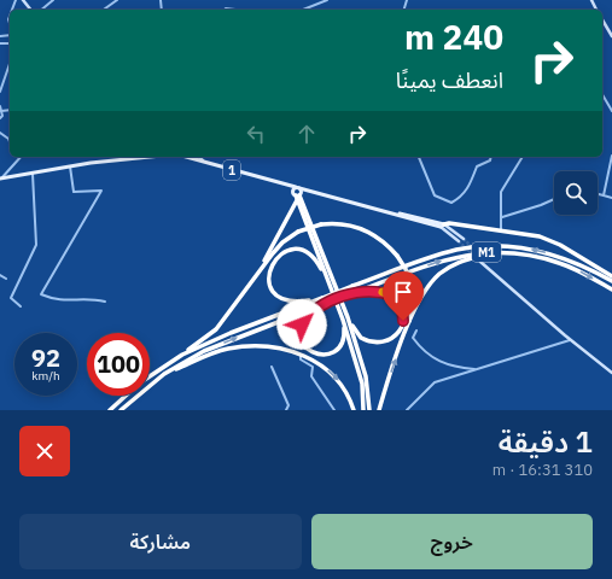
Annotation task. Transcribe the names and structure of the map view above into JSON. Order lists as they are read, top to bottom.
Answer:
{
  "streets": {
    "highway": ["M1"],
    "main road": ["1"]
  },
  "page": {
    "turn": ["240 m", "انعطف يمينًا"],
    "speed": "92 km/h",
    "limit": "100",
    "heading": ["1 دقيقة", "310 m · 16:31"],
    "buttons": ["خروج", "مشاركة"]
  }
}
